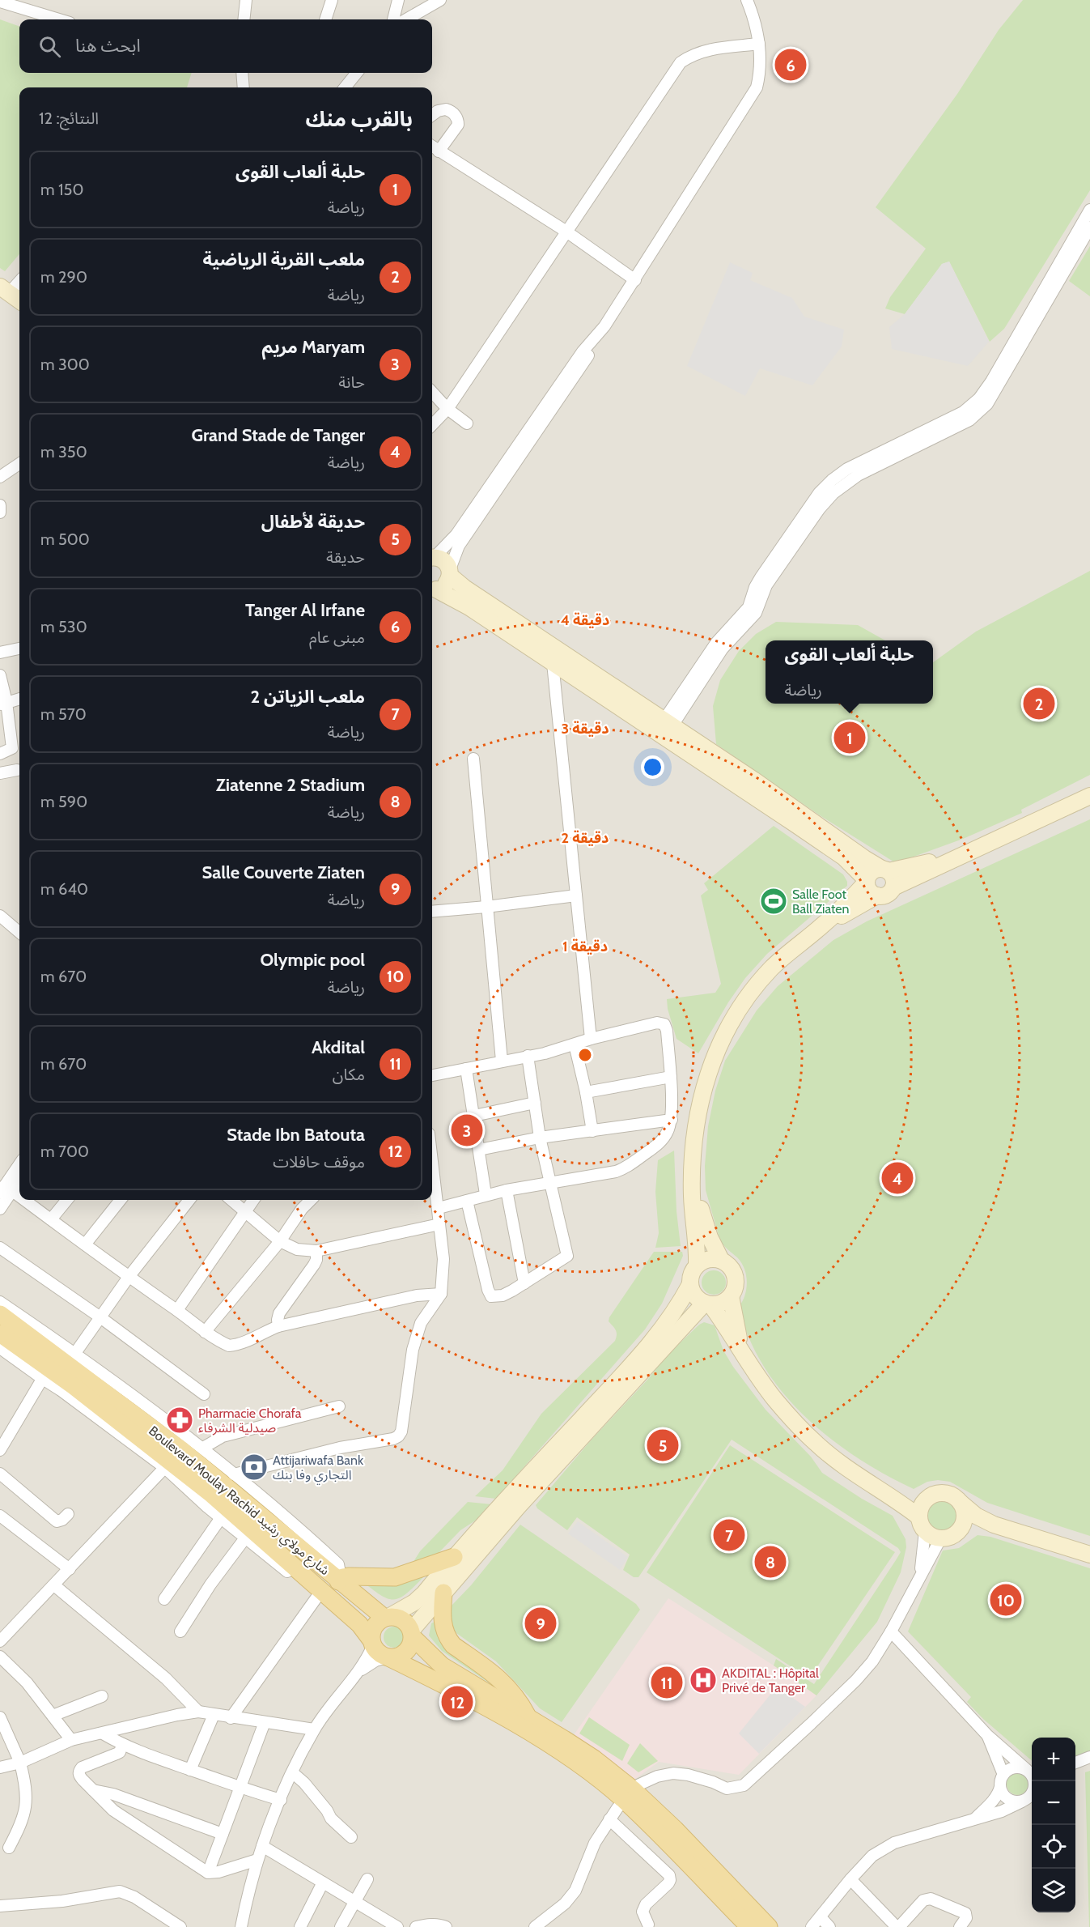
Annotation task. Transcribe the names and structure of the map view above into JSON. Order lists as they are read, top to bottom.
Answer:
{
  "streets": {
    "main road": ["Boulevard Moulay Rachid شارع مولاي رشيد"]
  },
  "places": {
    "sports": ["Salle Foot Ball Ziaten"],
    "pharmacy": ["Pharmacie Chorafa صيدلية الشرفاء"],
    "bank": ["Attijariwafa Bank التجاري وفا بنك"],
    "hospital": ["AKDITAL : Hôpital Privé de Tanger"]
  },
  "page": {
    "search": "ابحث هنا",
    "pins": [
      "6",
      "2",
      "1",
      "3",
      "4",
      "5",
      "7",
      "8",
      "10",
      "9",
      "11",
      "12"
    ],
    "heading": ["بالقرب منك", "النتائج: 12"],
    "list": [
      {
        "mark": "1",
        "name": "حلبة ألعاب القوى",
        "note": "رياضة",
        "value": "150 m"
      },
      {
        "mark": "2",
        "name": "ملعب القرية الرياضية",
        "note": "رياضة",
        "value": "290 m"
      },
      {
        "mark": "3",
        "name": "Maryam مريم",
        "note": "حانة",
        "value": "300 m"
      },
      {
        "mark": "4",
        "name": "Grand Stade de Tanger",
        "note": "رياضة",
        "value": "350 m"
      },
      {
        "mark": "5",
        "name": "حديقة لأطفال",
        "note": "حديقة",
        "value": "500 m"
      },
      {
        "mark": "6",
        "name": "Tanger Al Irfane",
        "note": "مبنى عام",
        "value": "530 m"
      },
      {
        "mark": "7",
        "name": "ملعب الزياتن 2",
        "note": "رياضة",
        "value": "570 m"
      },
      {
        "mark": "8",
        "name": "Ziatenne 2 Stadium",
        "note": "رياضة",
        "value": "590 m"
      },
      {
        "mark": "9",
        "name": "Salle Couverte Ziaten",
        "note": "رياضة",
        "value": "640 m"
      },
      {
        "mark": "10",
        "name": "Olympic pool",
        "note": "رياضة",
        "value": "670 m"
      },
      {
        "mark": "11",
        "name": "Akdital",
        "note": "مكان",
        "value": "670 m"
      },
      {
        "mark": "12",
        "name": "Stade Ibn Batouta",
        "note": "موقف حافلات",
        "value": "700 m"
      }
    ],
    "popup": ["حلبة ألعاب القوى", "رياضة"],
    "map_buttons": ["+", "−"]
  },
  "rings": [
    "4 دقيقة",
    "3 دقيقة",
    "2 دقيقة",
    "1 دقيقة"
  ]
}
